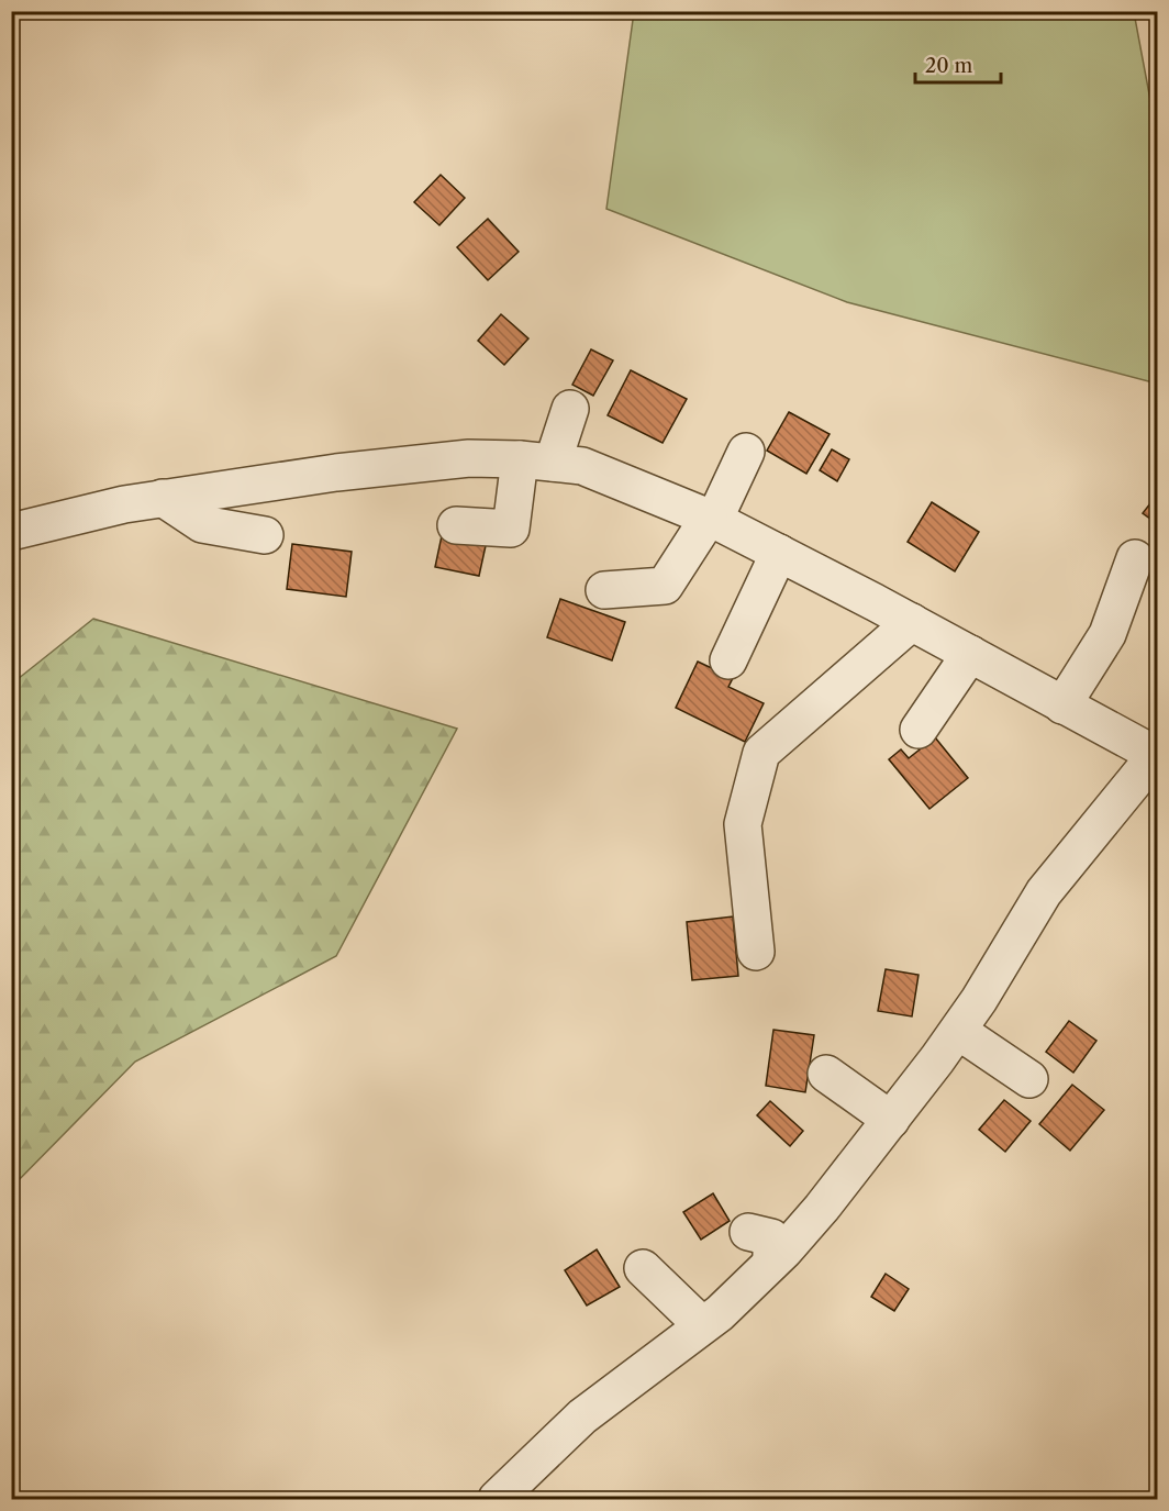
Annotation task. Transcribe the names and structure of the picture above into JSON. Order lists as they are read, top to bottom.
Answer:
{
  "scale_bar": "20 m"
}
